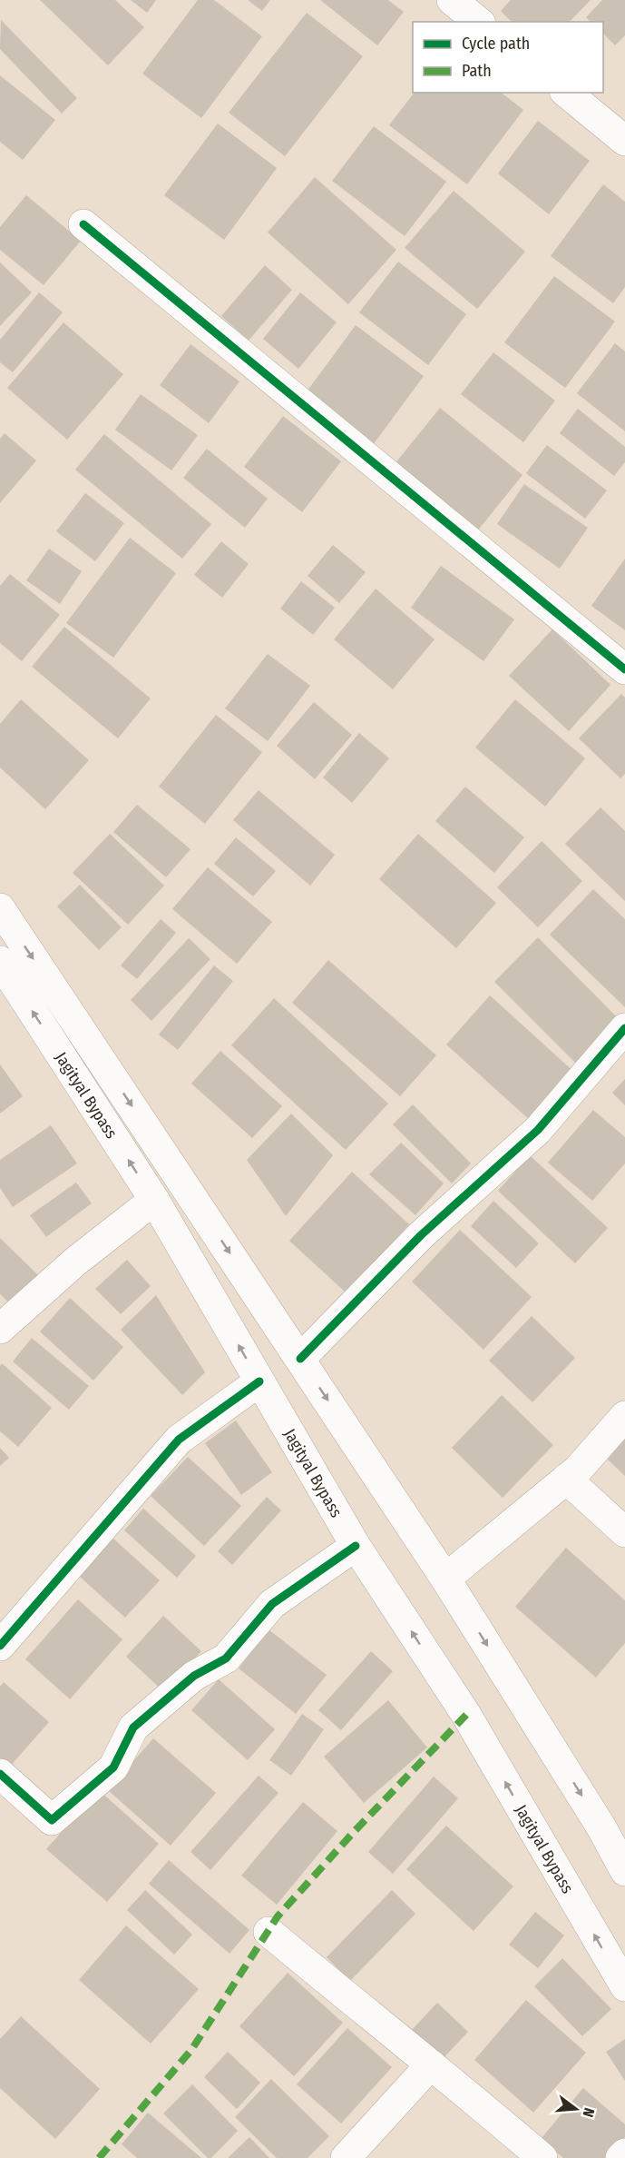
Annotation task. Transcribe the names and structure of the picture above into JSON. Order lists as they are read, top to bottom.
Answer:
{
  "streets": {
    "street": ["Jagityal Bypass"]
  },
  "legend": ["Cycle path", "Path"],
  "north": "right"
}
